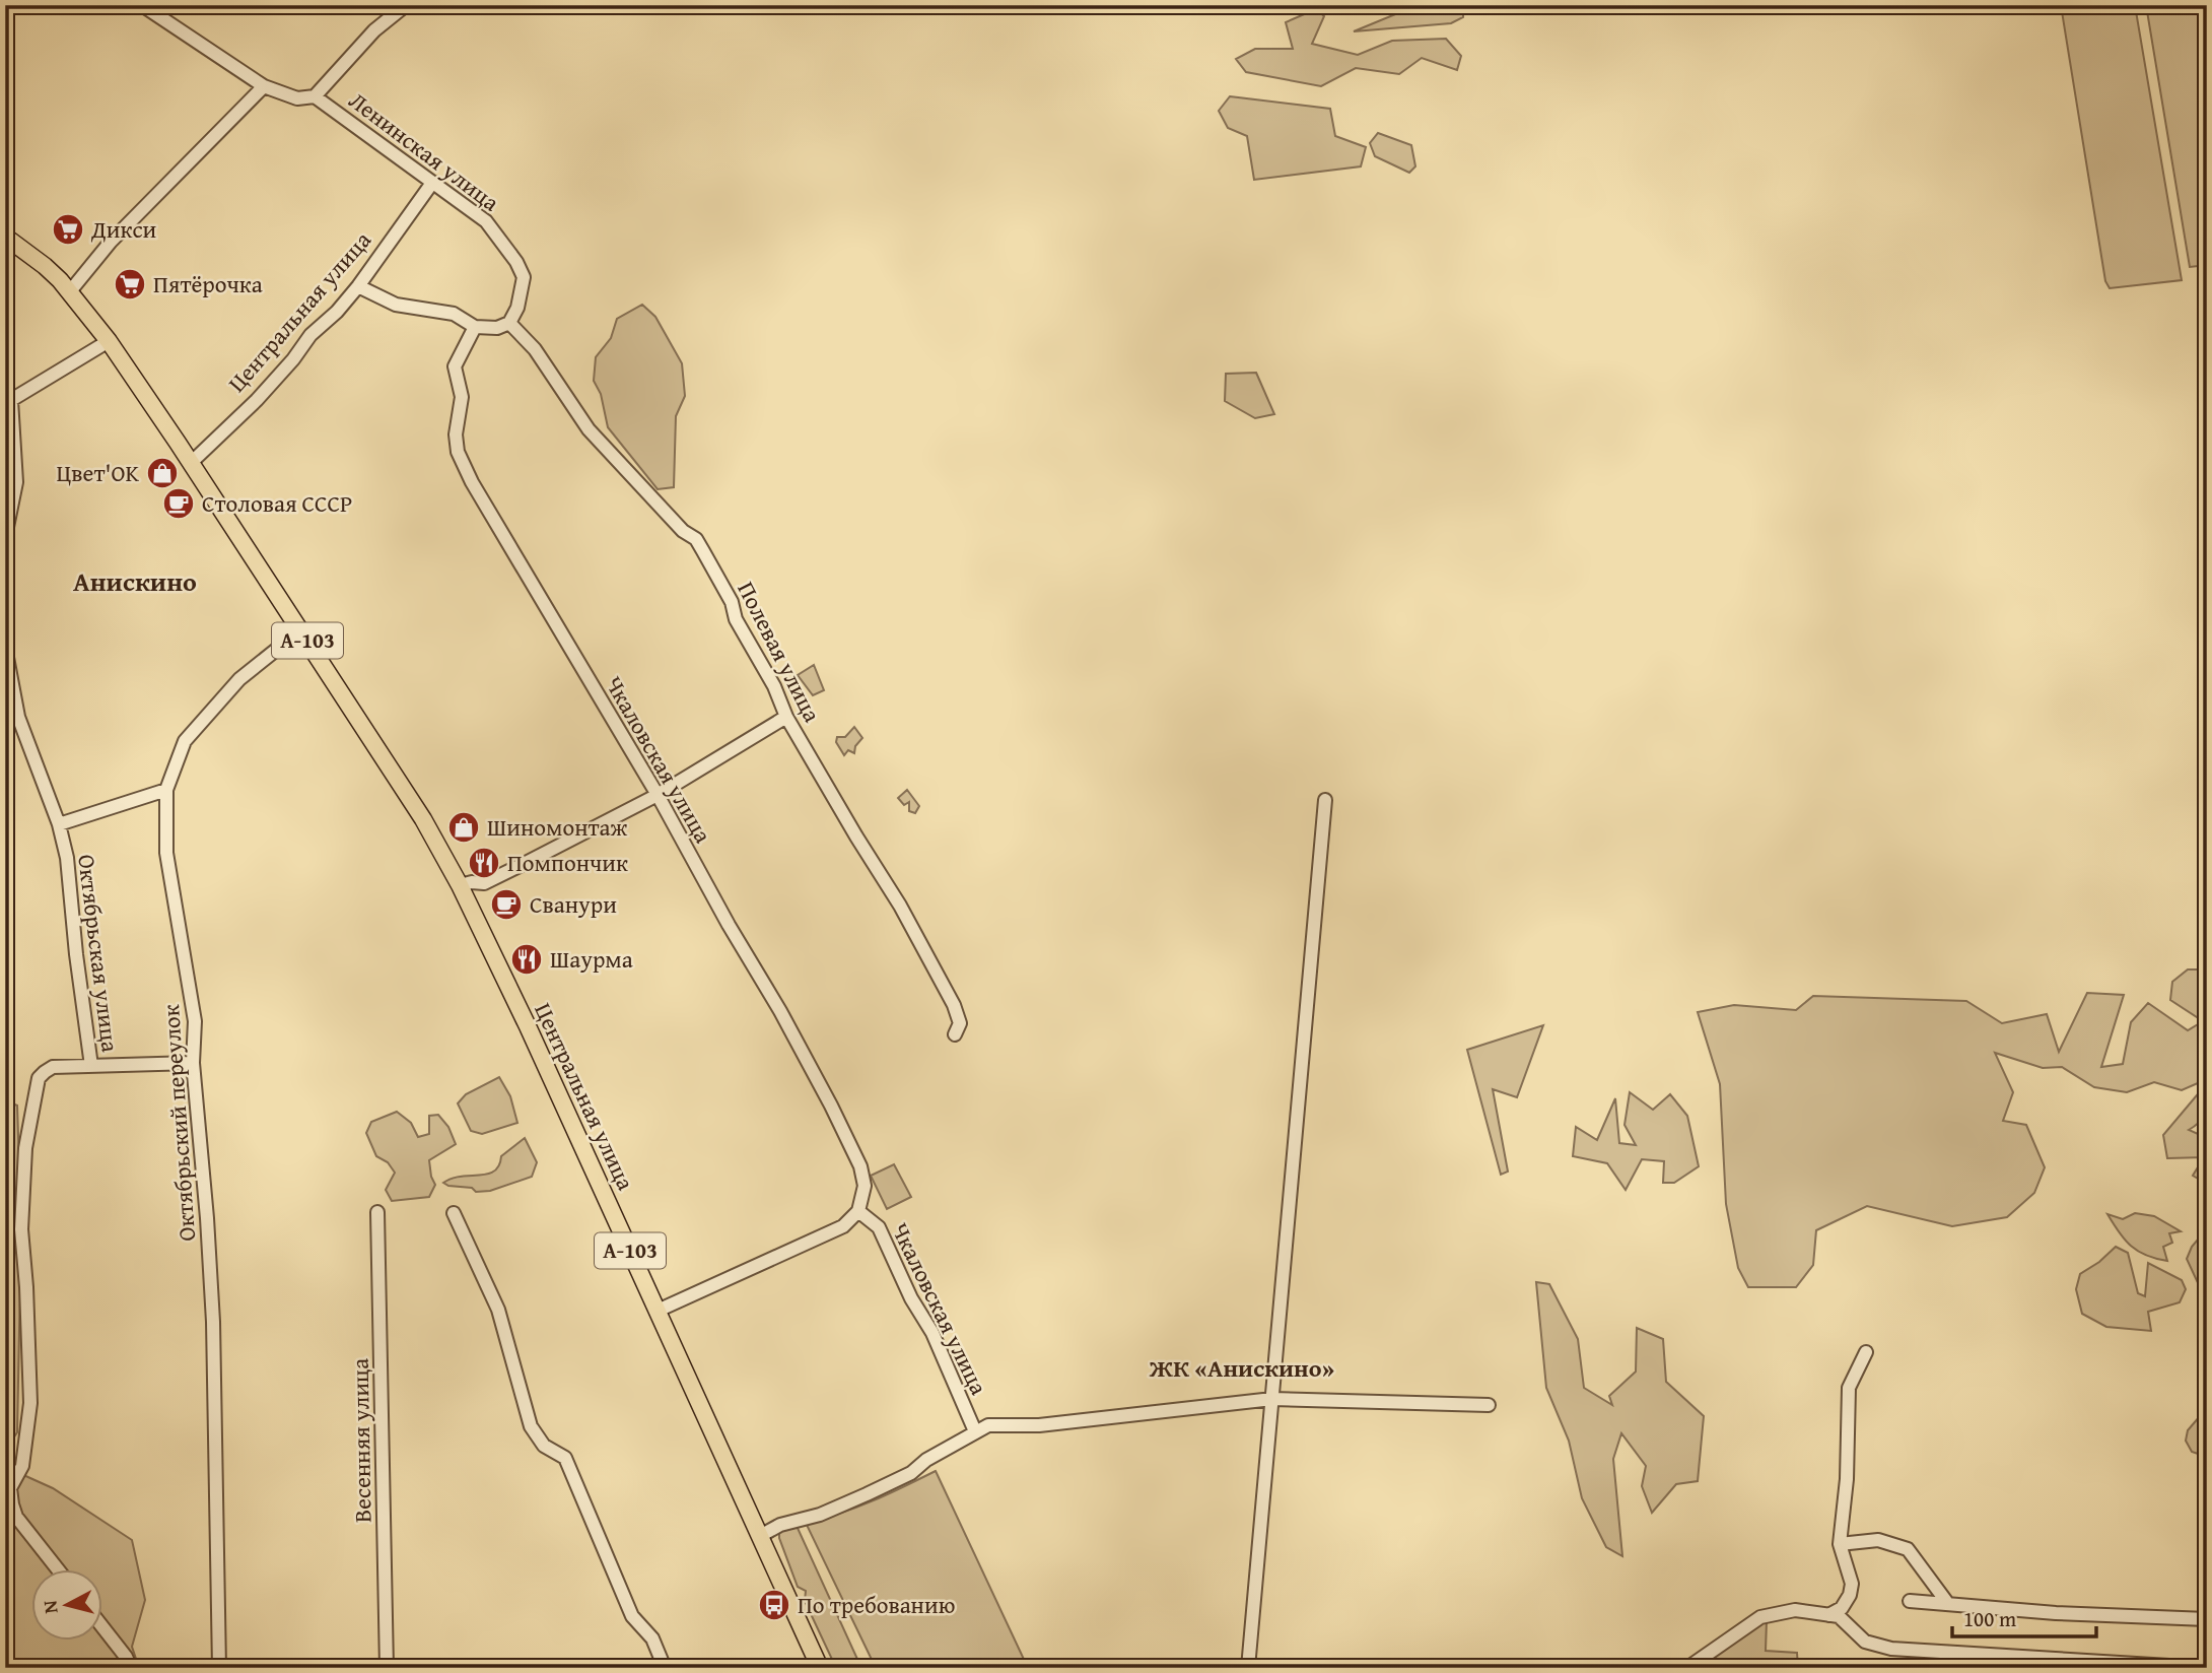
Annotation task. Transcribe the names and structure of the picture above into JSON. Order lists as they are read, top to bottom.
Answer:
{
  "streets": {
    "main road": ["Центральная улица", "А-103"],
    "street": [
      "Ленинская улица",
      "Полевая улица",
      "Чкаловская улица",
      "Октябрьская улица",
      "Октябрьский переулок",
      "Весенняя улица"
    ]
  },
  "crossings": [
    ["Ленинская улица", "Центральная улица"],
    ["Ленинская улица", "Полевая улица"],
    ["Центральная улица", "Чкаловская улица"],
    ["Центральная улица", "Октябрьский переулок"]
  ],
  "districts": ["Анискино", "ЖК «Анискино»"],
  "places": {
    "supermarket": ["Дикси", "Пятёрочка"],
    "shop": ["Цвет'OK", "Шиномонтаж"],
    "cafe": ["Столовая СССР", "Сванури"],
    "restaurant": ["Помпончик", "Шаурма"],
    "bus stop": ["По требованию"]
  },
  "scale_bar": "100 m",
  "north": "left"
}
